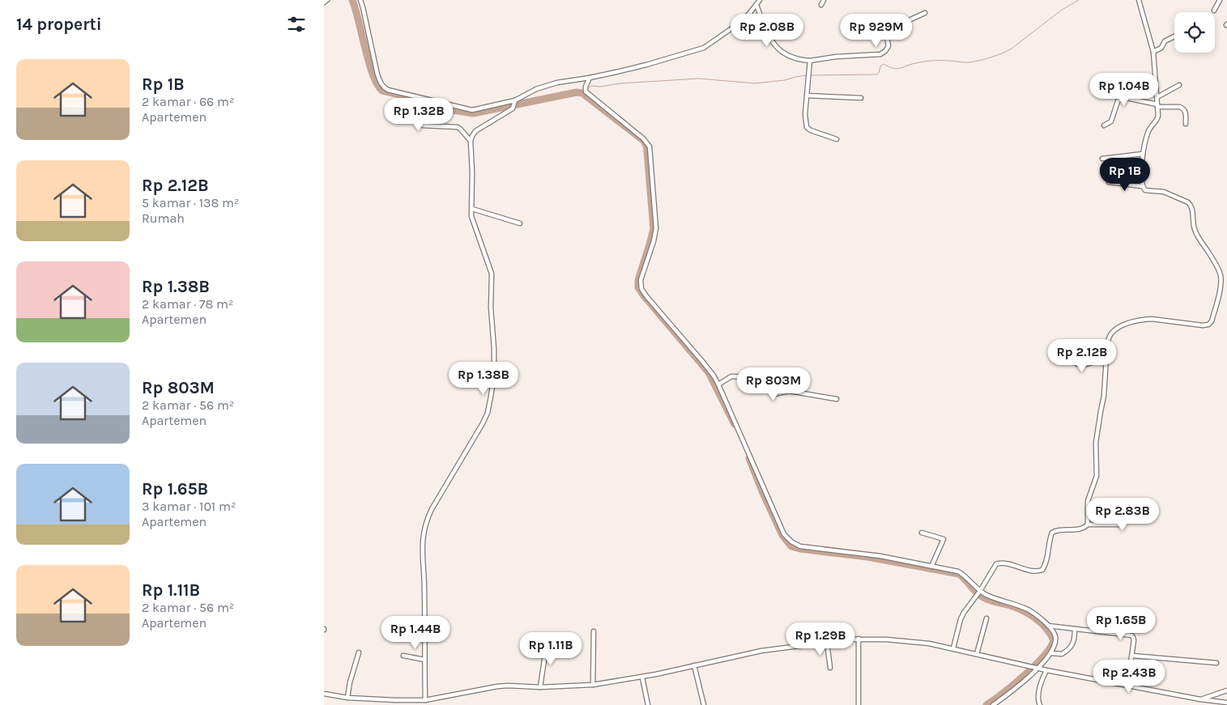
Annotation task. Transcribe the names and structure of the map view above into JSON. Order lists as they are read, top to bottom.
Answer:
{
  "page": {
    "heading": "14 properti",
    "price": [
      "Rp 2.08B",
      "Rp 929M",
      "Rp 1.04B",
      "Rp 1.32B",
      "Rp 1B",
      "Rp 2.12B",
      "Rp 1.38B",
      "Rp 803M",
      "Rp 2.83B",
      "Rp 1.65B",
      "Rp 1.44B",
      "Rp 1.29B",
      "Rp 1.11B",
      "Rp 2.43B"
    ],
    "list": [
      {
        "name": "Rp 1B",
        "note": "2 kamar · 66 m² · Apartemen"
      },
      {
        "name": "Rp 2.12B",
        "note": "5 kamar · 138 m² · Rumah"
      },
      {
        "name": "Rp 1.38B",
        "note": "2 kamar · 78 m² · Apartemen"
      },
      {
        "name": "Rp 803M",
        "note": "2 kamar · 56 m² · Apartemen"
      },
      {
        "name": "Rp 1.65B",
        "note": "3 kamar · 101 m² · Apartemen"
      },
      {
        "name": "Rp 1.11B",
        "note": "2 kamar · 56 m² · Apartemen"
      }
    ]
  }
}
